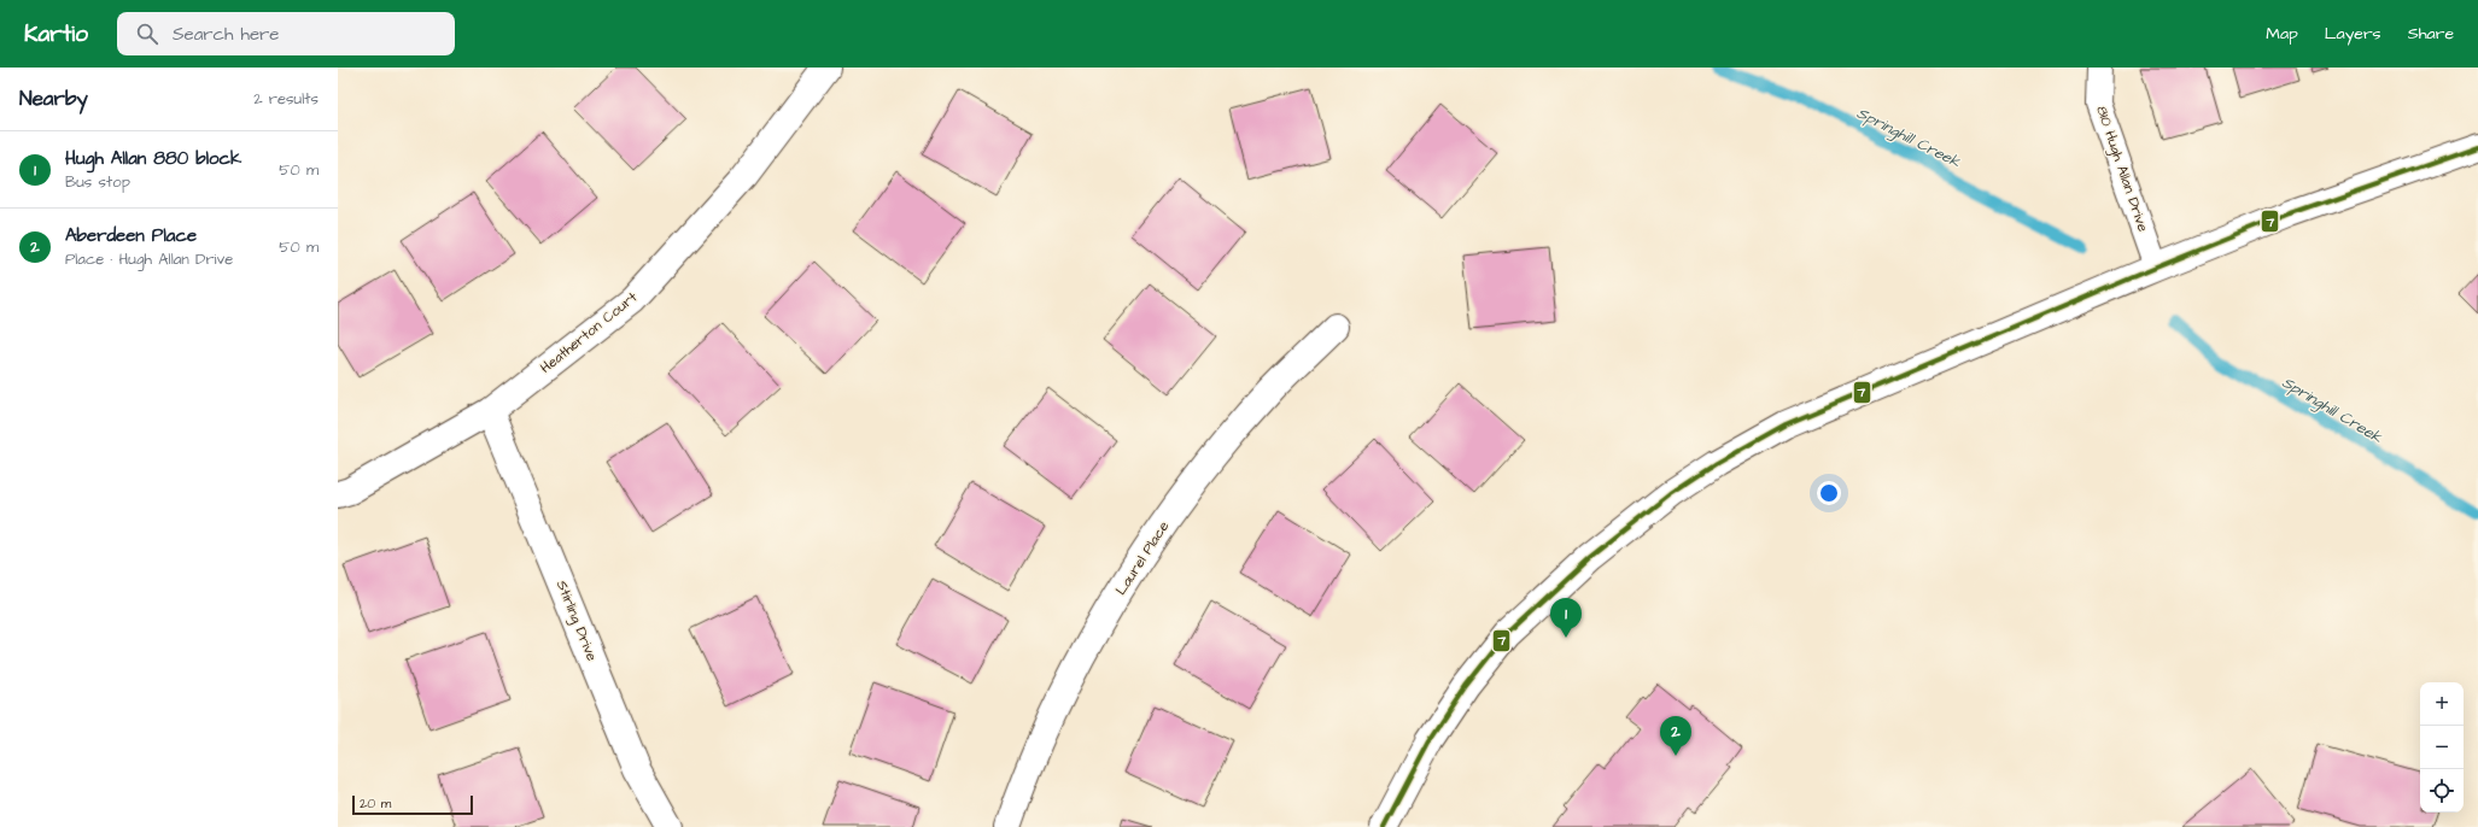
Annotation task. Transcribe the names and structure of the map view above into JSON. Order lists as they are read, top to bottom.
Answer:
{
  "streets": {
    "street": ["Heatherton Court", "Laurel Place", "Stirling Drive"],
    "lane": ["810 Hugh Allan Drive"]
  },
  "crossings": [
    ["Heatherton Court", "Stirling Drive"]
  ],
  "water": ["Springhill Creek"],
  "lines": ["transit line 7"],
  "scale_bar": "20 m",
  "page": {
    "header": "Kartio",
    "search": "Search here",
    "nav": ["Map", "Layers", "Share"],
    "heading": ["Nearby", "2 results"],
    "list": [
      {
        "mark": "1",
        "name": "Hugh Allan 880 block",
        "note": "Bus stop",
        "value": "50 m"
      },
      {
        "mark": "2",
        "name": "Aberdeen Place",
        "note": "Place · Hugh Allan Drive",
        "value": "50 m"
      }
    ],
    "pins": ["1", "2"],
    "map_buttons": ["+", "−"],
    "scale": "20 m"
  }
}
